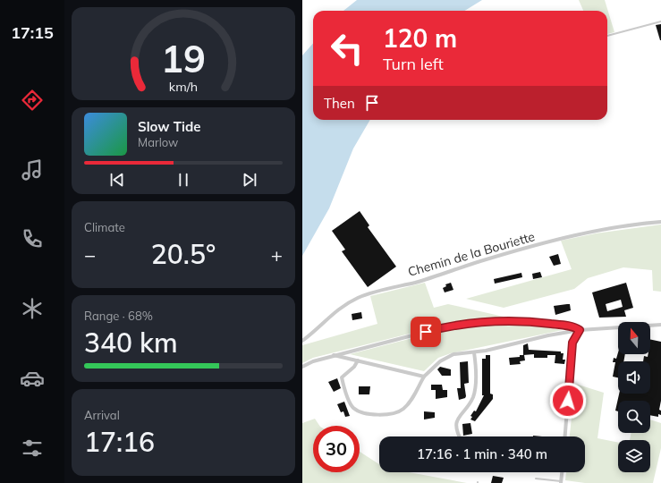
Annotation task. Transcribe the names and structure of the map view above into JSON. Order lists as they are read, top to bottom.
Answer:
{
  "streets": {
    "street": ["Chemin de la Bouriette"]
  },
  "north": "top",
  "page": {
    "tabs": "17:15",
    "turn": ["120 m", "Turn left"],
    "then": "Then",
    "song": ["Slow Tide", "Marlow"],
    "tile": [
      "Climate",
      ["Range · 68%", "340 km"],
      ["Arrival", "17:16"]
    ],
    "heat": ["−", "20.5°", "+"],
    "limit": "30",
    "trip": "17:16 · 1 min · 340 m",
    "gauge": ["19", "km/h"]
  }
}
